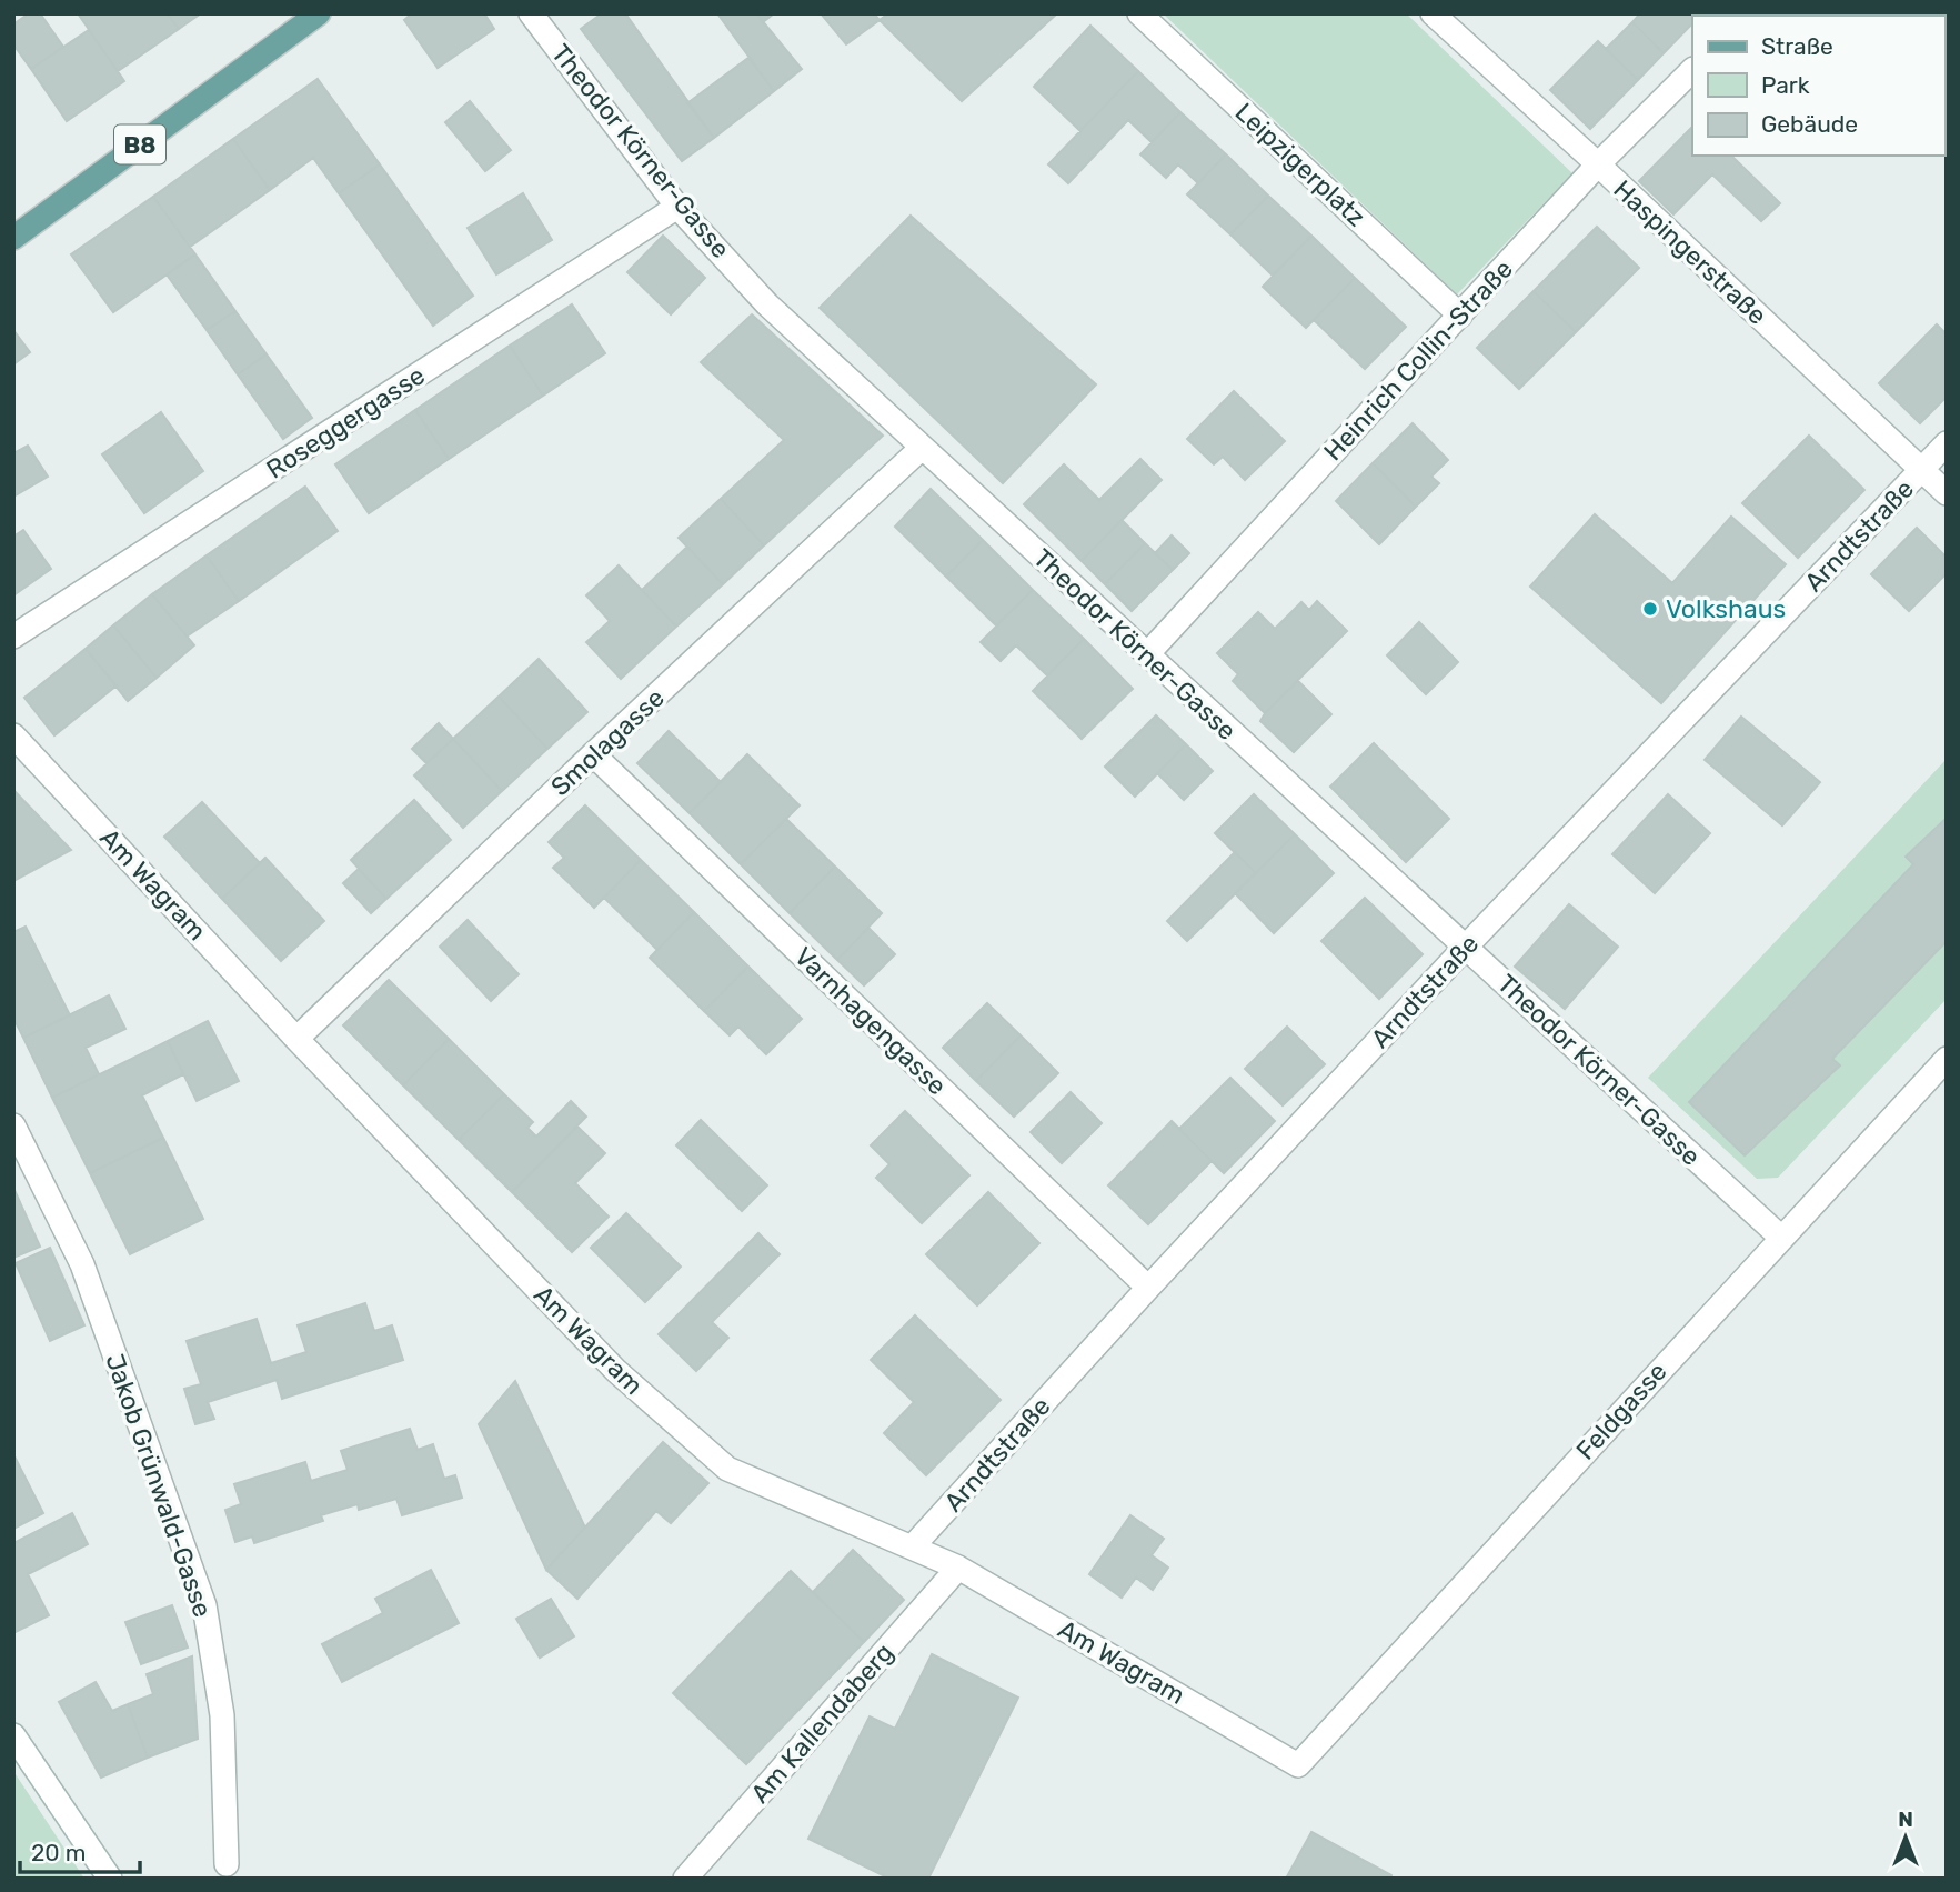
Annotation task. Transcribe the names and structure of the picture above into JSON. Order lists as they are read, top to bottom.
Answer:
{
  "streets": {
    "main road": ["B8"],
    "street": [
      "Theodor Körner-Gasse",
      "Leipzigerplatz",
      "Haspingerstraße",
      "Heinrich Collin-Straße",
      "Roseggergasse",
      "Arndtstraße",
      "Smolagasse",
      "Am Wagram",
      "Varnhagengasse",
      "Feldgasse",
      "Jakob Grünwald-Gasse",
      "Am Kallendaberg"
    ]
  },
  "crossings": [
    ["Theodor Körner-Gasse", "Heinrich Collin-Straße"],
    ["Theodor Körner-Gasse", "Roseggergasse"],
    ["Theodor Körner-Gasse", "Arndtstraße"],
    ["Theodor Körner-Gasse", "Smolagasse"],
    ["Theodor Körner-Gasse", "Feldgasse"],
    ["Leipzigerplatz", "Heinrich Collin-Straße"],
    ["Haspingerstraße", "Heinrich Collin-Straße"],
    ["Haspingerstraße", "Arndtstraße"],
    ["Arndtstraße", "Am Wagram"],
    ["Arndtstraße", "Varnhagengasse"],
    ["Smolagasse", "Am Wagram"],
    ["Smolagasse", "Varnhagengasse"],
    ["Am Wagram", "Feldgasse"],
    ["Am Wagram", "Am Kallendaberg"]
  ],
  "places": ["Volkshaus"],
  "legend": ["Straße", "Park", "Gebäude"],
  "scale_bar": "20 m",
  "north": "top"
}
